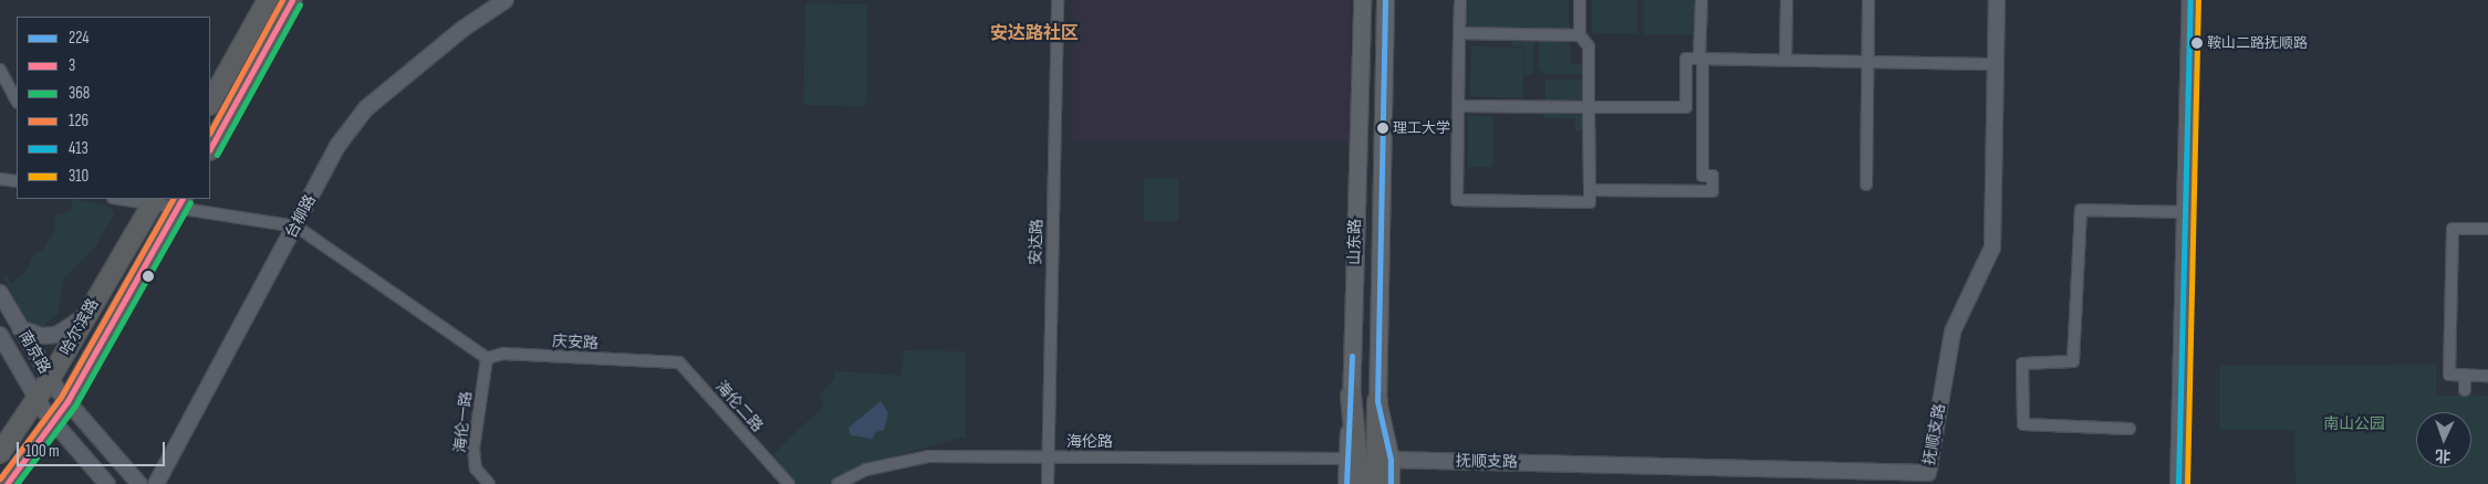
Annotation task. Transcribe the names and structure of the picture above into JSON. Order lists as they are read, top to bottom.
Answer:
{
  "streets": {
    "highway": ["哈尔滨路"],
    "main road": ["山东路"],
    "street": [
      "台柳路",
      "安达路",
      "庆安路",
      "南京路",
      "海伦二路",
      "海伦一路",
      "抚顺支路",
      "海伦路"
    ]
  },
  "crossings": [
    ["安达路", "海伦路"],
    ["山东路", "抚顺支路"],
    ["山东路", "海伦路"],
    ["哈尔滨路", "南京路"],
    ["庆安路", "海伦二路"],
    ["庆安路", "海伦一路"]
  ],
  "districts": ["安达路社区"],
  "parks": ["南山公园"],
  "places": ["鞍山二路抚顺路", "理工大学"],
  "lines": [
    "transit line 224",
    "transit line 3",
    "transit line 126",
    "transit line 413",
    "transit line 310",
    "transit line 368"
  ],
  "legend": [
    "224",
    "3",
    "368",
    "126",
    "413",
    "310"
  ],
  "scale_bar": "100 m",
  "north": "bottom"
}
